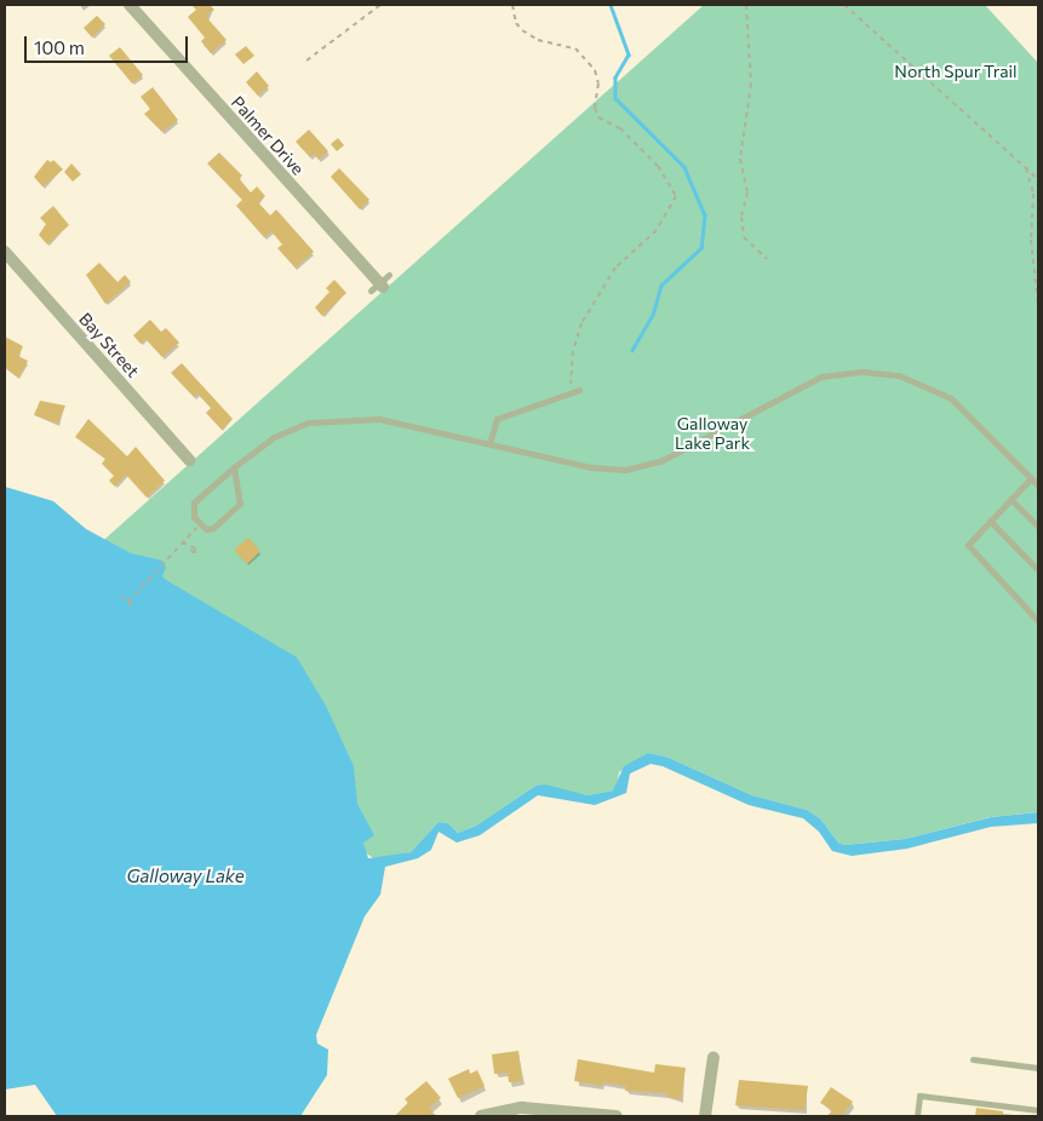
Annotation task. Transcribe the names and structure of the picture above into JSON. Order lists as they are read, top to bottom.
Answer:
{
  "streets": {
    "street": ["Palmer Drive", "Bay Street"]
  },
  "water": ["Galloway Lake"],
  "parks": ["North Spur Trail", "Galloway Lake Park"],
  "scale_bar": "100 m"
}
